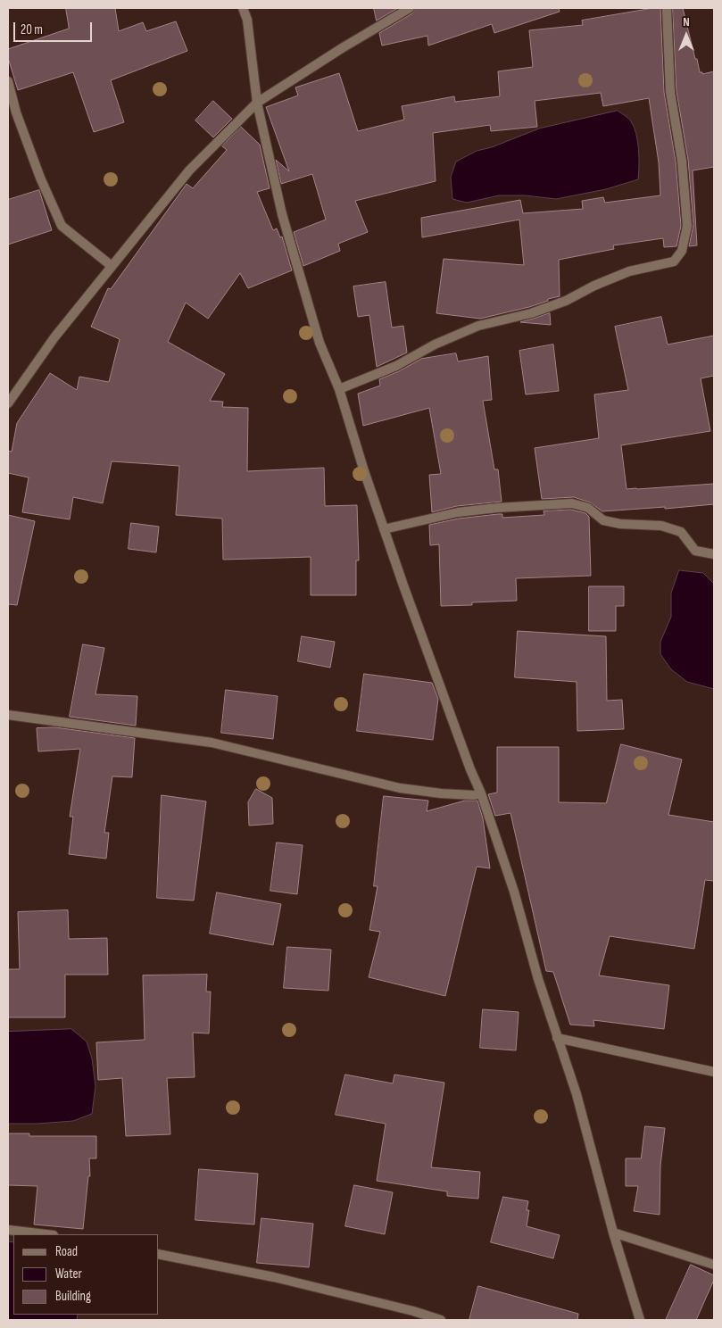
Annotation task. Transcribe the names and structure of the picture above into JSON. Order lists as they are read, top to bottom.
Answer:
{
  "legend": ["Road", "Water", "Building"],
  "scale_bar": "20 m",
  "north": "top"
}
